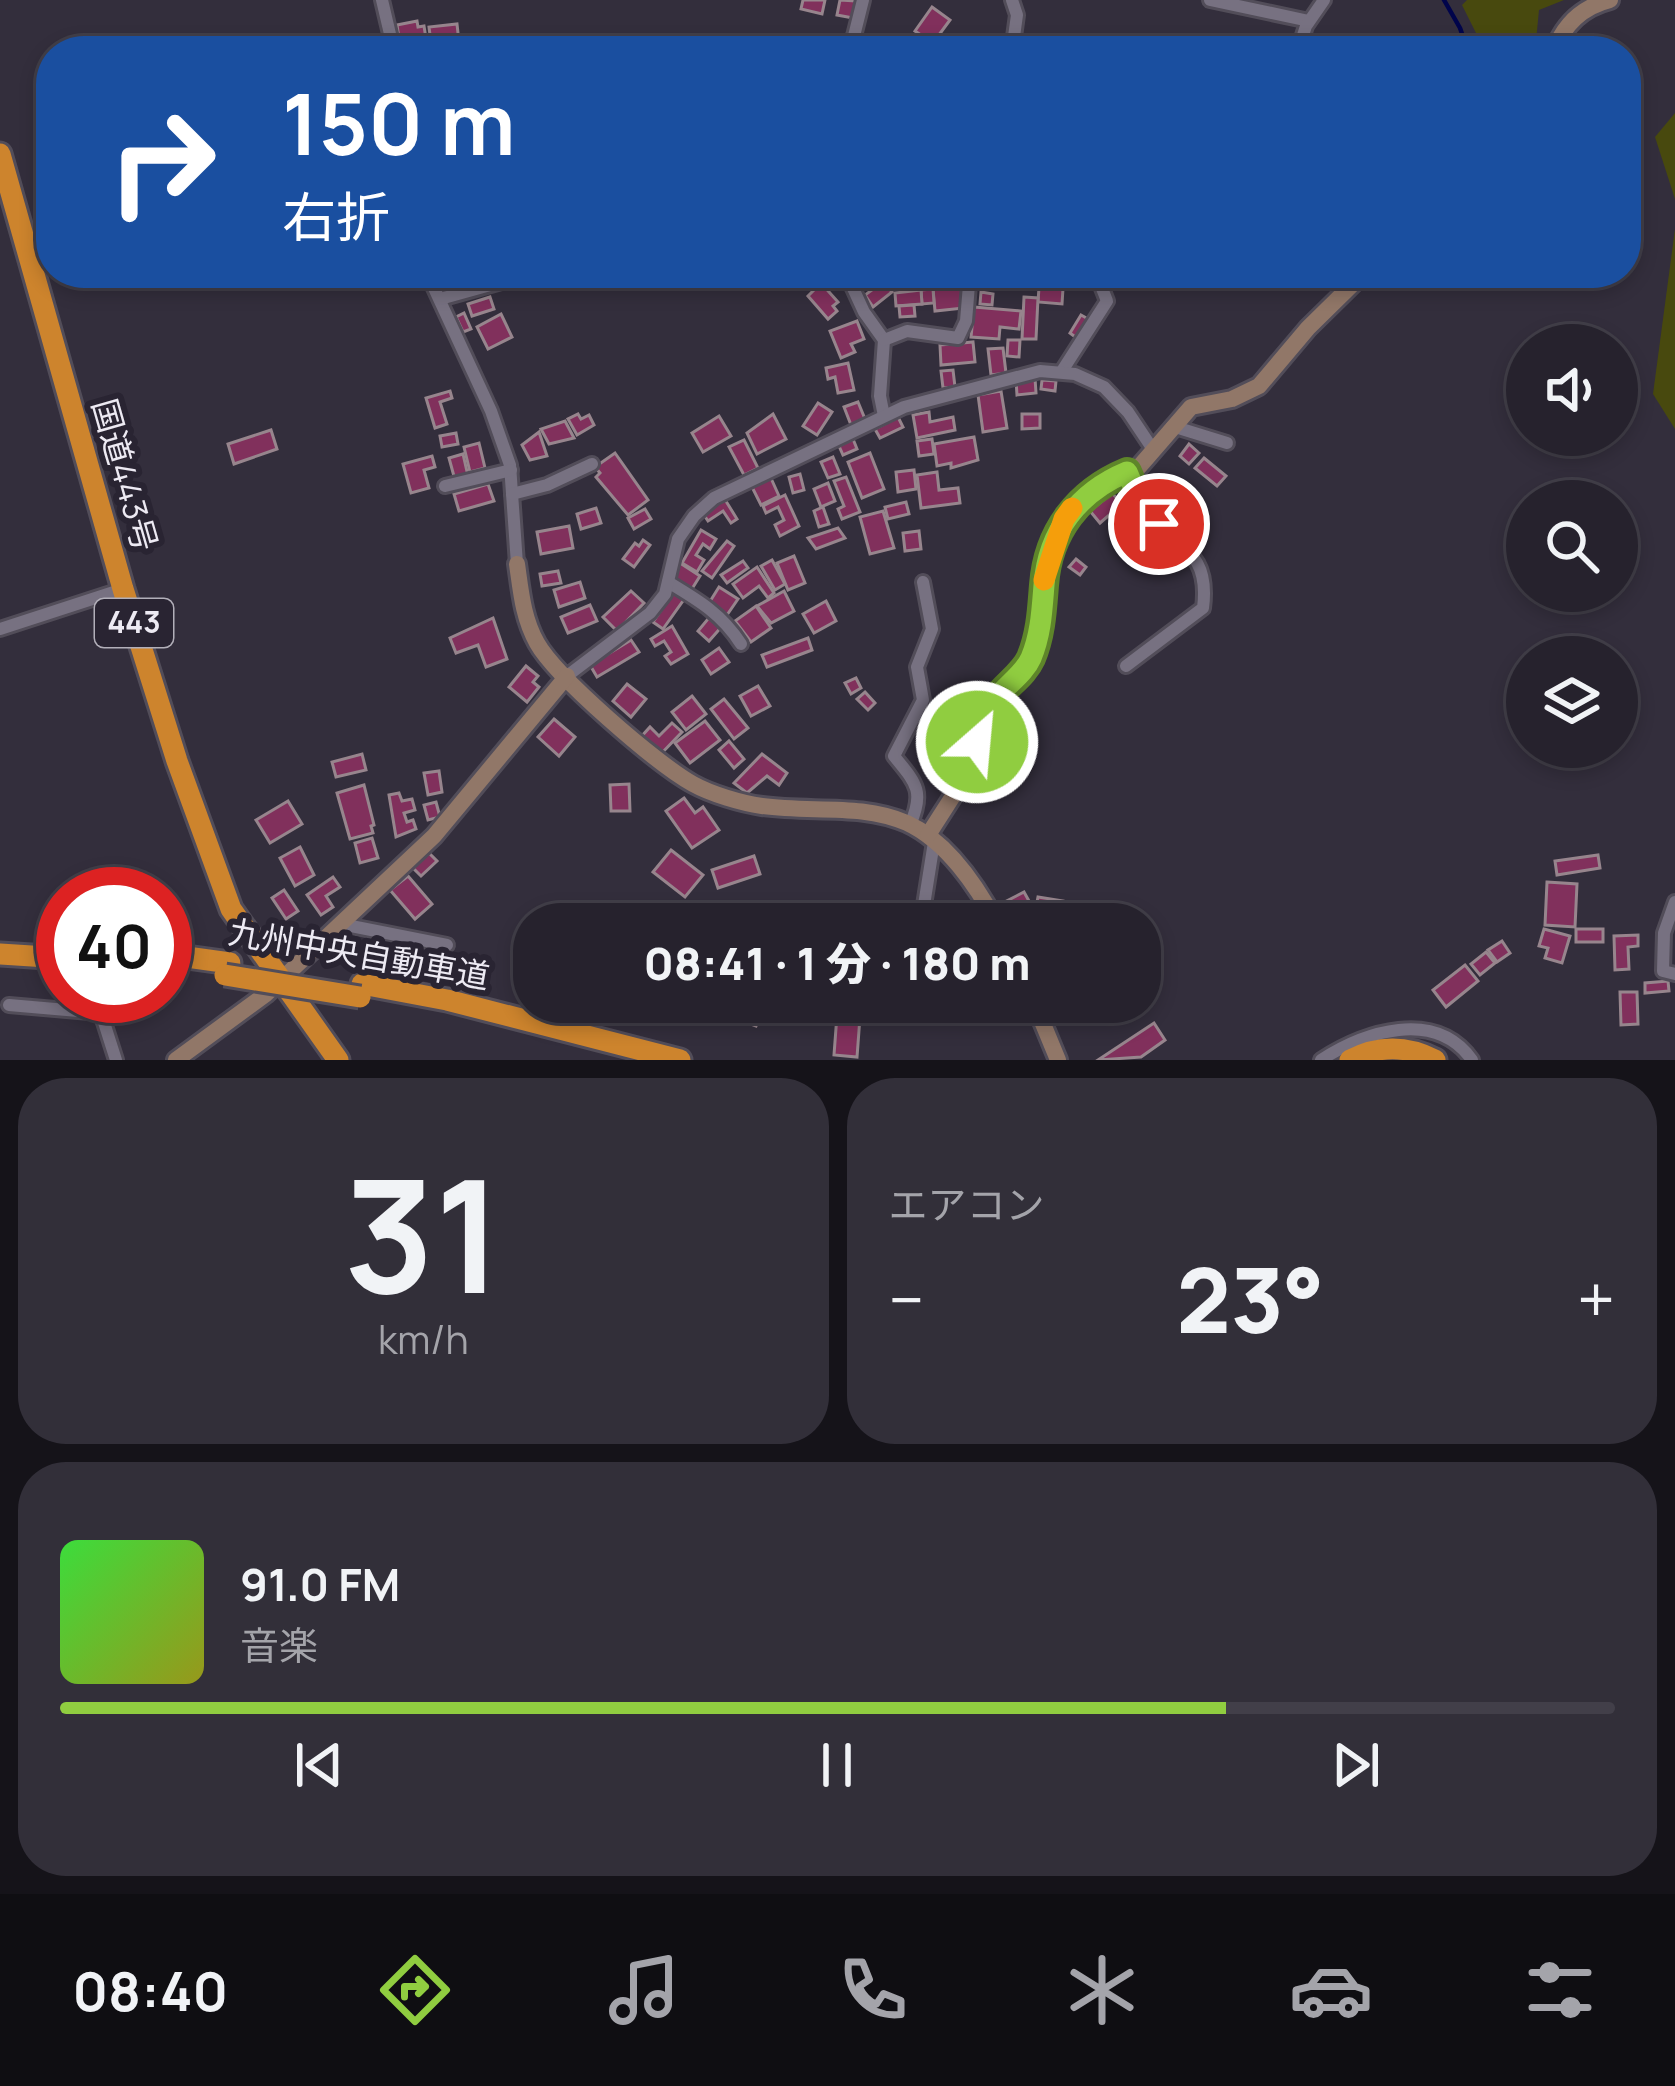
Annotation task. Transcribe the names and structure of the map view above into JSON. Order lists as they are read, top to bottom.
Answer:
{
  "streets": {
    "highway": ["国道443号", "443", "九州中央自動車道"]
  },
  "page": {
    "turn": ["150 m", "右折"],
    "limit": "40",
    "trip": "08:41 · 1 分 · 180 m",
    "tile": [
      ["31", "km/h"],
      "エアコン"
    ],
    "heat": ["−", "23°", "+"],
    "song": ["91.0 FM", "音楽"],
    "tabs": "08:40"
  }
}
